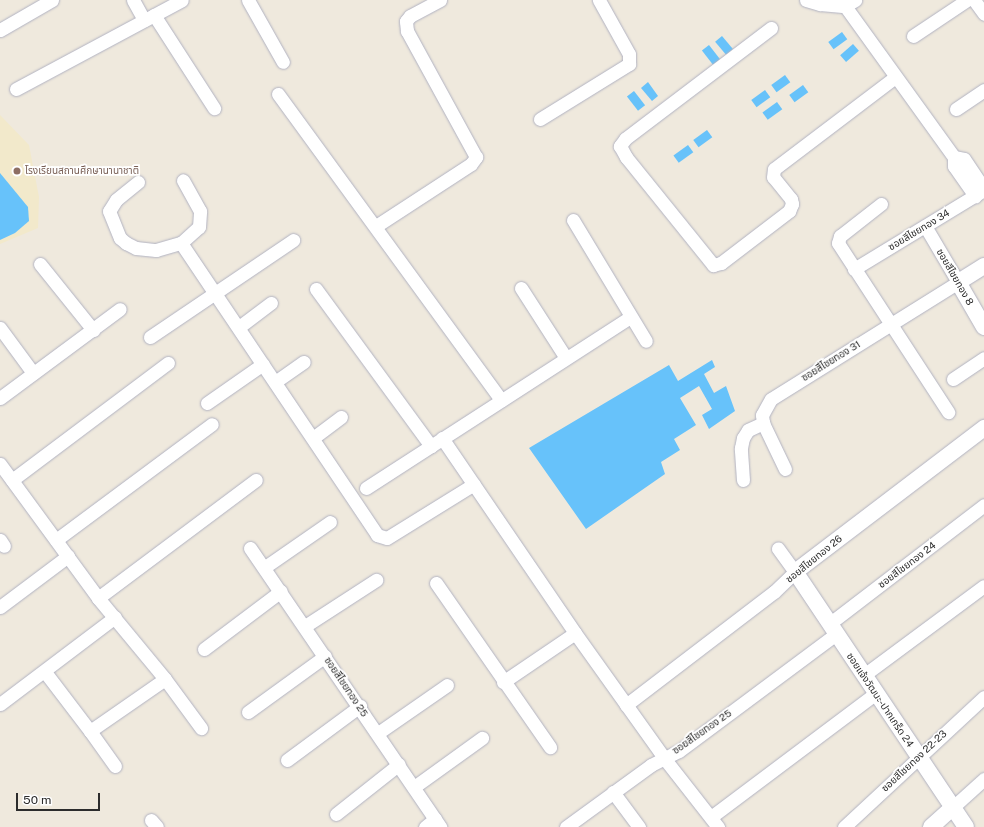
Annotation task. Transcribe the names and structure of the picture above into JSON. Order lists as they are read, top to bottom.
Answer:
{
  "streets": {
    "street": [
      "ซอยสีไชยทอง 34",
      "ซอยสีไชยทอง 8",
      "ซอยสีไชยทอง 31",
      "ซอยสีไชยทอง 26",
      "ซอยสีไชยทอง 24",
      "ซอยสีไชยทอง 25",
      "ซอยแจ้งวัฒนะ-ปากเกร็ด 24",
      "ซอยสีไชยทอง 22-23"
    ]
  },
  "crossings": [
    ["ซอยสีไชยทอง 34", "ซอยสีไชยทอง 8"],
    ["ซอยสีไชยทอง 8", "ซอยสีไชยทอง 31"],
    ["ซอยสีไชยทอง 26", "ซอยแจ้งวัฒนะ-ปากเกร็ด 24"],
    ["ซอยสีไชยทอง 24", "ซอยสีไชยทอง 25"],
    ["ซอยสีไชยทอง 24", "ซอยแจ้งวัฒนะ-ปากเกร็ด 24"],
    ["ซอยสีไชยทอง 25", "ซอยแจ้งวัฒนะ-ปากเกร็ด 24"],
    ["ซอยแจ้งวัฒนะ-ปากเกร็ด 24", "ซอยสีไชยทอง 22-23"]
  ],
  "places": ["โรงเรียนสถานศึกษานานาชาติ"],
  "scale_bar": "50 m"
}
